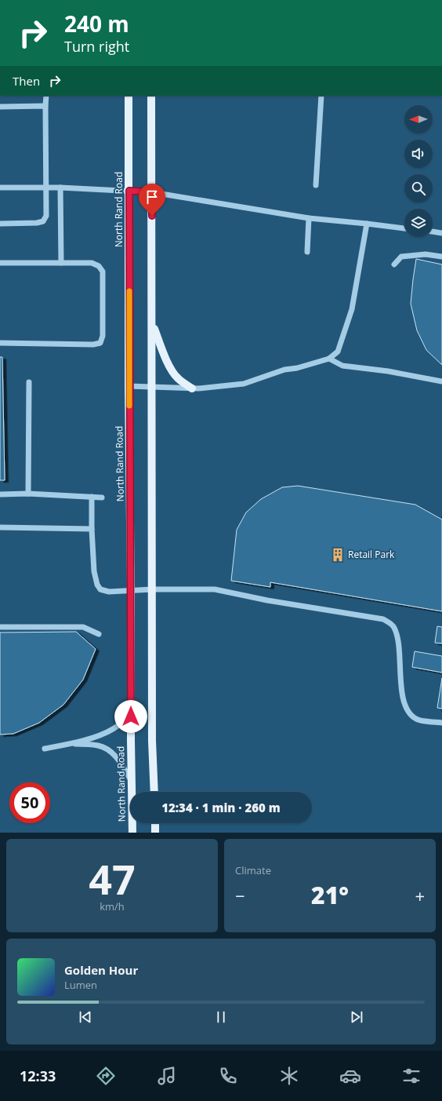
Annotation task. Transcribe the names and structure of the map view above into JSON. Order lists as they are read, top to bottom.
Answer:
{
  "streets": {
    "main road": ["North Rand Road"]
  },
  "places": {
    "building": ["Retail Park"]
  },
  "north": "left",
  "page": {
    "turn": ["240 m", "Turn right"],
    "then": "Then",
    "limit": "50",
    "trip": "12:34 · 1 min · 260 m",
    "tile": [
      ["47", "km/h"],
      "Climate"
    ],
    "heat": ["−", "21°", "+"],
    "song": ["Golden Hour", "Lumen"],
    "tabs": "12:33"
  }
}
